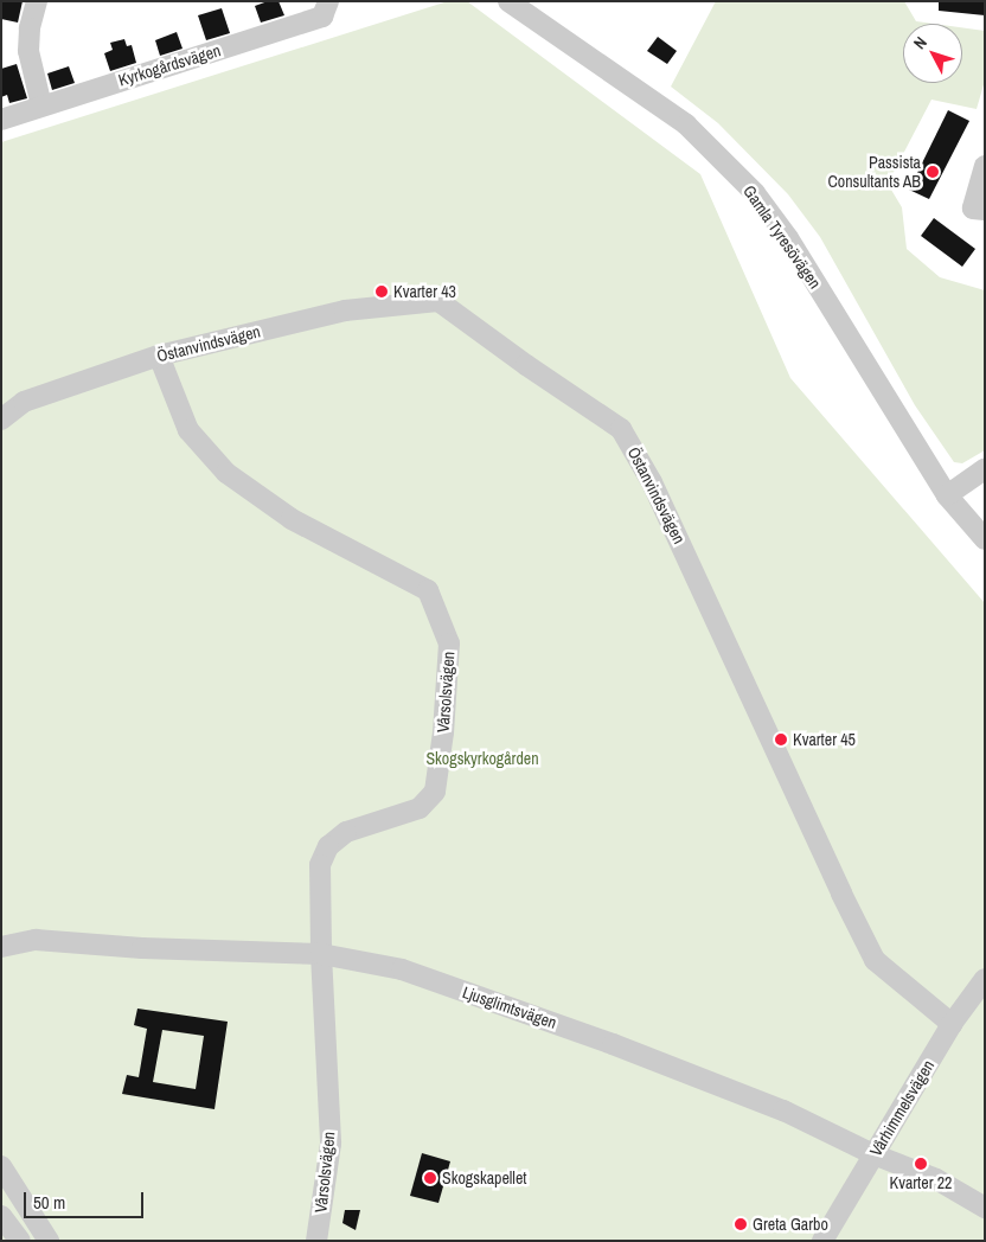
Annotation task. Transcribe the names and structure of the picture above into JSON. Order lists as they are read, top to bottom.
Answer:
{
  "streets": {
    "street": [
      "Kyrkogårdsvägen",
      "Gamla Tyresövägen",
      "Östanvindsvägen",
      "Vårsolsvägen",
      "Ljusglimtsvägen",
      "Vårhimmelsvägen"
    ]
  },
  "crossings": [
    ["Östanvindsvägen", "Vårsolsvägen"],
    ["Östanvindsvägen", "Vårhimmelsvägen"],
    ["Vårsolsvägen", "Ljusglimtsvägen"],
    ["Ljusglimtsvägen", "Vårhimmelsvägen"]
  ],
  "parks": ["Skogskyrkogården"],
  "places": [
    "Passista Consultants AB",
    "Kvarter 43",
    "Kvarter 45",
    "Kvarter 22",
    "Skogskapellet",
    "Greta Garbo"
  ],
  "scale_bar": "50 m",
  "north": "top left"
}
